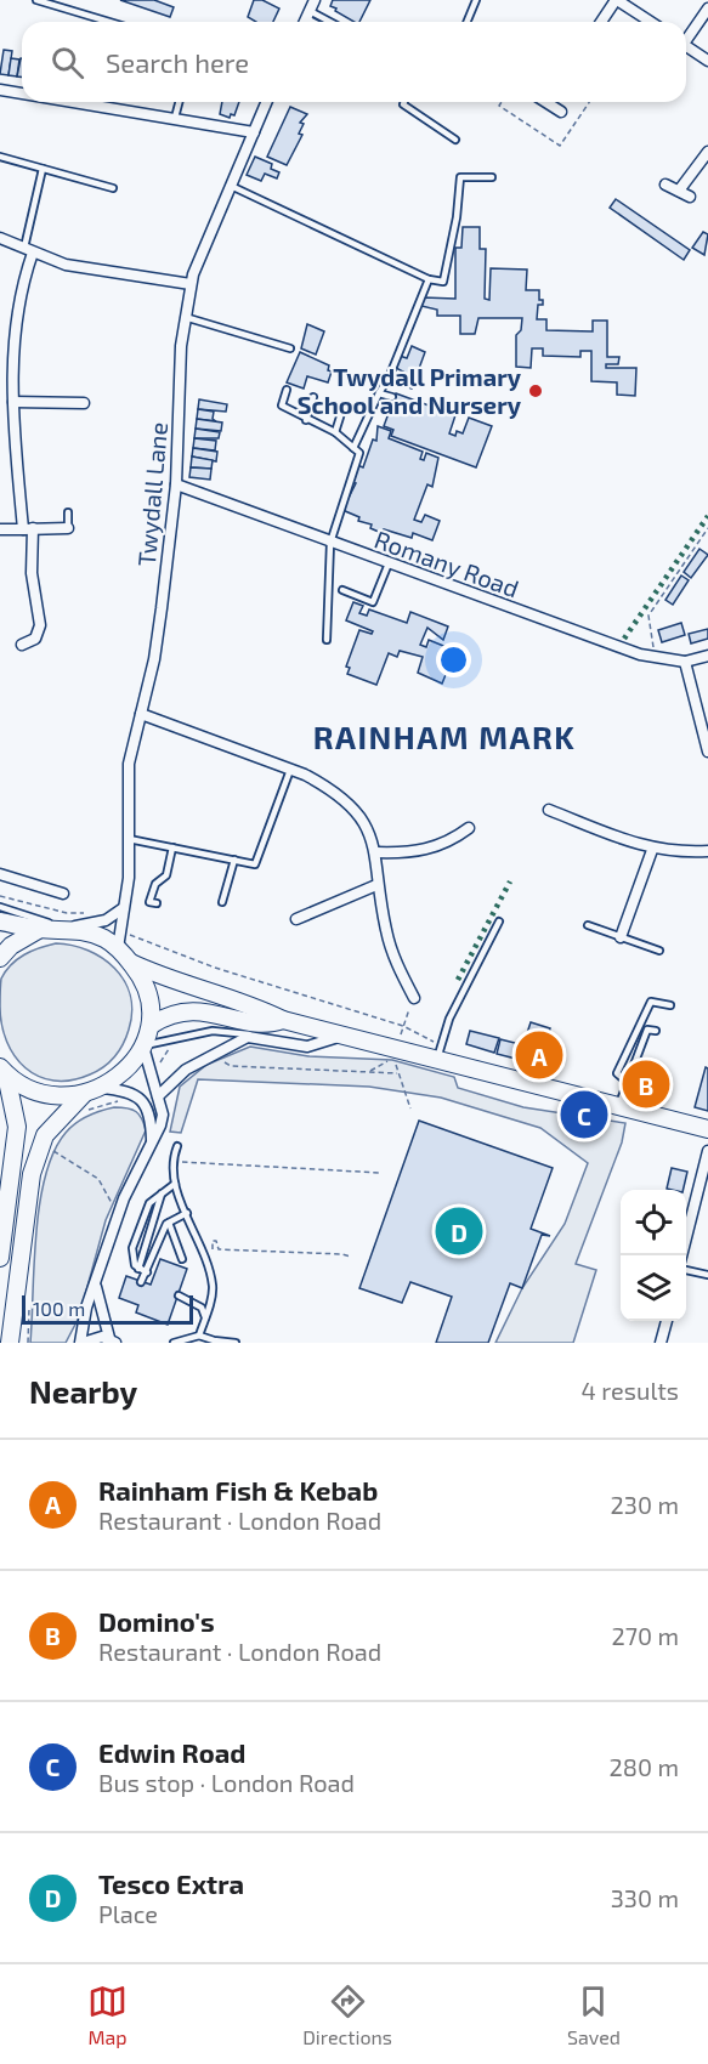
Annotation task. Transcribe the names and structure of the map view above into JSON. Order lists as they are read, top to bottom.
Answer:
{
  "streets": {
    "street": ["Twydall Lane", "Romany Road"]
  },
  "crossings": [
    ["Twydall Lane", "Romany Road"]
  ],
  "districts": ["RAINHAM MARK"],
  "places": ["Twydall Primary School and Nursery"],
  "scale_bar": "100 m",
  "page": {
    "search": "Search here",
    "pins": [
      "A",
      "B",
      "C",
      "D"
    ],
    "scale": "100 m",
    "heading": ["Nearby", "4 results"],
    "list": [
      {
        "mark": "A",
        "name": "Rainham Fish & Kebab",
        "note": "Restaurant · London Road",
        "value": "230 m"
      },
      {
        "mark": "B",
        "name": "Domino's",
        "note": "Restaurant · London Road",
        "value": "270 m"
      },
      {
        "mark": "C",
        "name": "Edwin Road",
        "note": "Bus stop · London Road",
        "value": "280 m"
      },
      {
        "mark": "D",
        "name": "Tesco Extra",
        "note": "Place",
        "value": "330 m"
      }
    ],
    "nav": ["Map", "Directions", "Saved"]
  }
}
